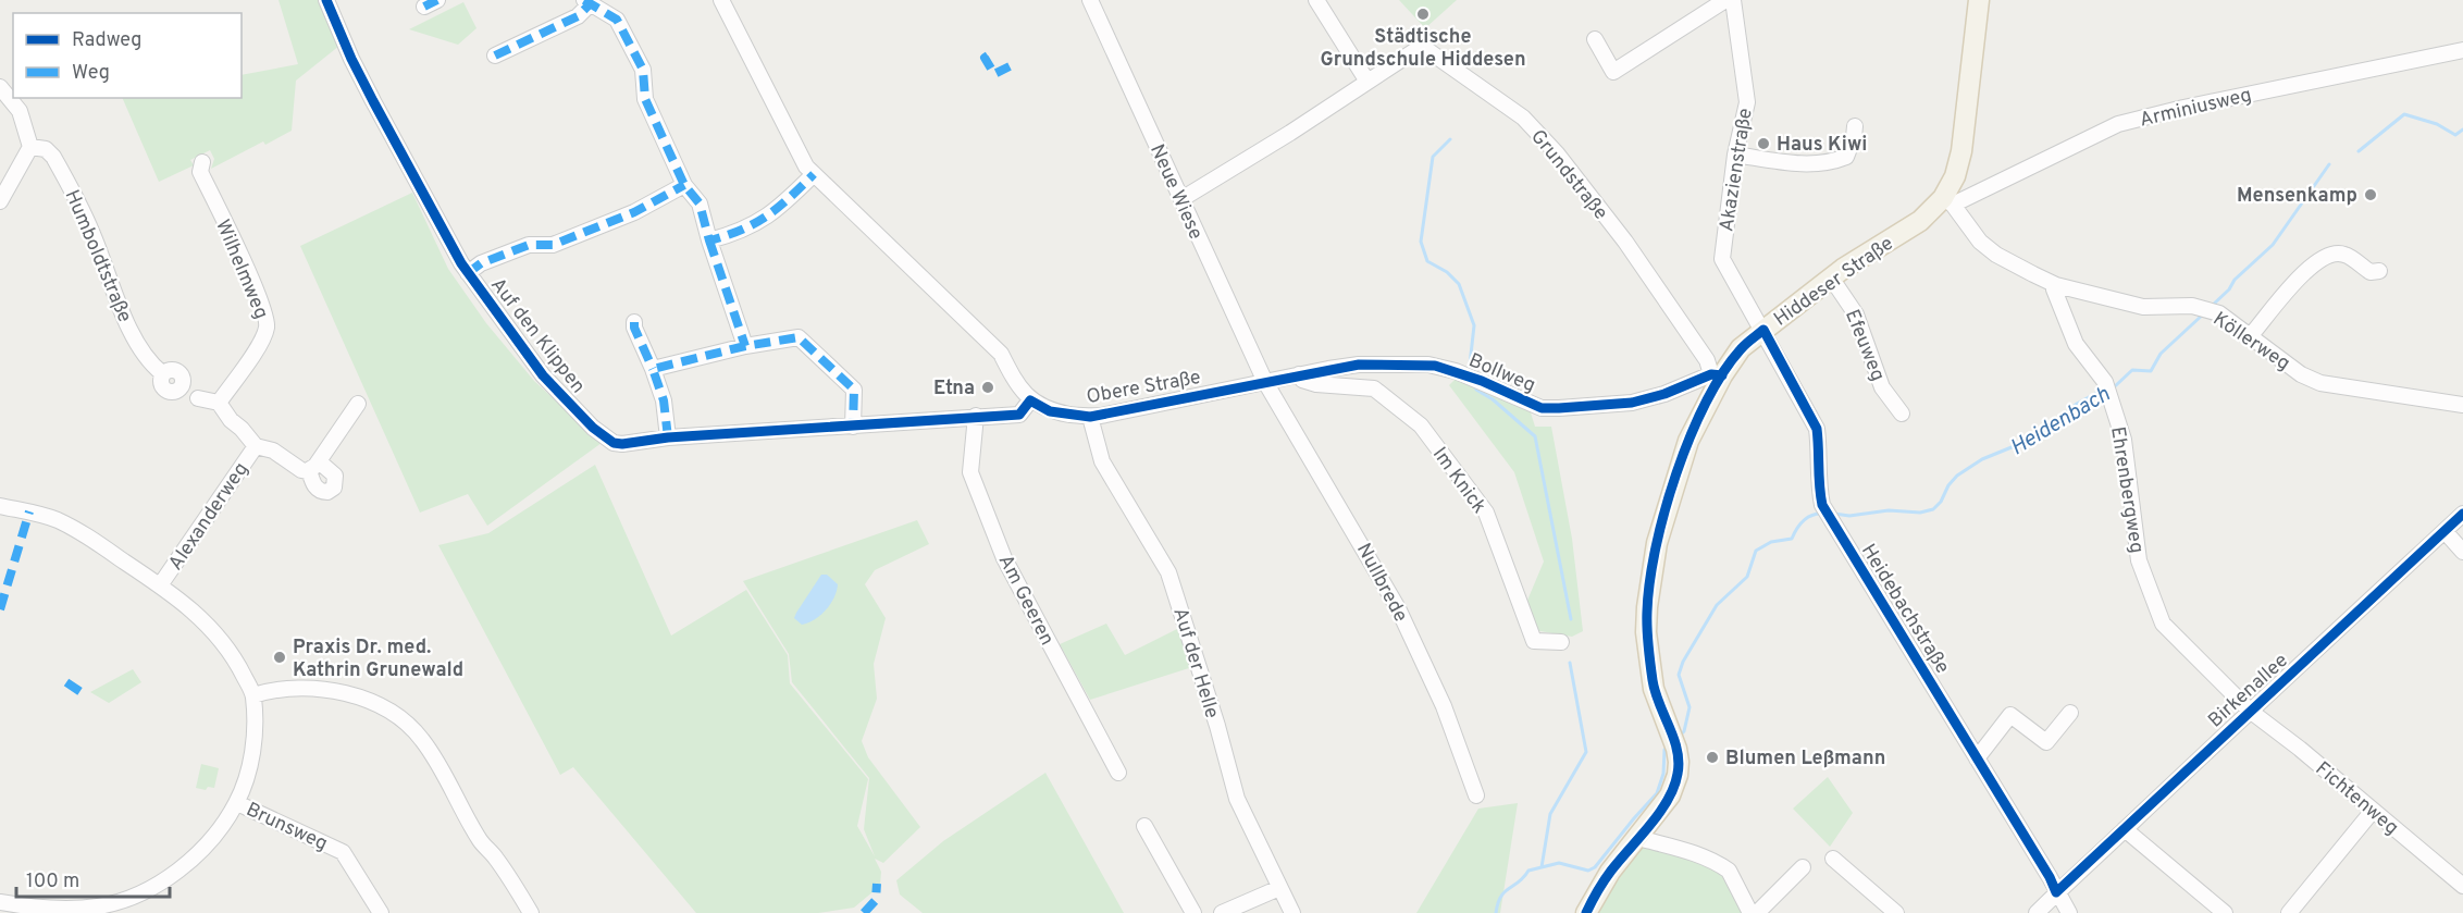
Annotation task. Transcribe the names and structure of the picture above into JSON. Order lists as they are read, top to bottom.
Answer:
{
  "streets": {
    "main road": ["Hiddeser Straße"],
    "street": [
      "Arminiusweg",
      "Akazienstraße",
      "Grundstraße",
      "Neue Wiese",
      "Humboldtstraße",
      "Wilhelmweg",
      "Auf den Klippen",
      "Köllerweg",
      "Efeuweg",
      "Bollweg",
      "Obere Straße",
      "Im Knick",
      "Ehrenbergweg",
      "Alexanderweg",
      "Nullbrede",
      "Am Geeren",
      "Heidebachstraße",
      "Auf der Helle",
      "Birkenallee",
      "Fichtenweg",
      "Brunsweg"
    ]
  },
  "crossings": [
    ["Arminiusweg", "Hiddeser Straße"],
    ["Arminiusweg", "Köllerweg"],
    ["Akazienstraße", "Hiddeser Straße"],
    ["Akazienstraße", "Heidebachstraße"],
    ["Grundstraße", "Neue Wiese"],
    ["Grundstraße", "Hiddeser Straße"],
    ["Grundstraße", "Bollweg"],
    ["Neue Wiese", "Bollweg"],
    ["Neue Wiese", "Obere Straße"],
    ["Neue Wiese", "Nullbrede"],
    ["Hiddeser Straße", "Köllerweg"],
    ["Hiddeser Straße", "Efeuweg"],
    ["Hiddeser Straße", "Bollweg"],
    ["Hiddeser Straße", "Heidebachstraße"],
    ["Auf den Klippen", "Obere Straße"],
    ["Auf den Klippen", "Am Geeren"],
    ["Köllerweg", "Ehrenbergweg"],
    ["Bollweg", "Obere Straße"],
    ["Bollweg", "Im Knick"],
    ["Bollweg", "Nullbrede"],
    ["Obere Straße", "Nullbrede"],
    ["Obere Straße", "Auf der Helle"],
    ["Ehrenbergweg", "Birkenallee"],
    ["Ehrenbergweg", "Fichtenweg"],
    ["Heidebachstraße", "Birkenallee"],
    ["Birkenallee", "Fichtenweg"]
  ],
  "water": ["Heidenbach"],
  "places": [
    "Städtische Grundschule Hiddesen",
    "Haus Kiwi",
    "Mensenkamp",
    "Etna",
    "Praxis Dr. med. Kathrin Grunewald",
    "Blumen Leßmann"
  ],
  "legend": ["Radweg", "Weg"],
  "scale_bar": "100 m"
}
